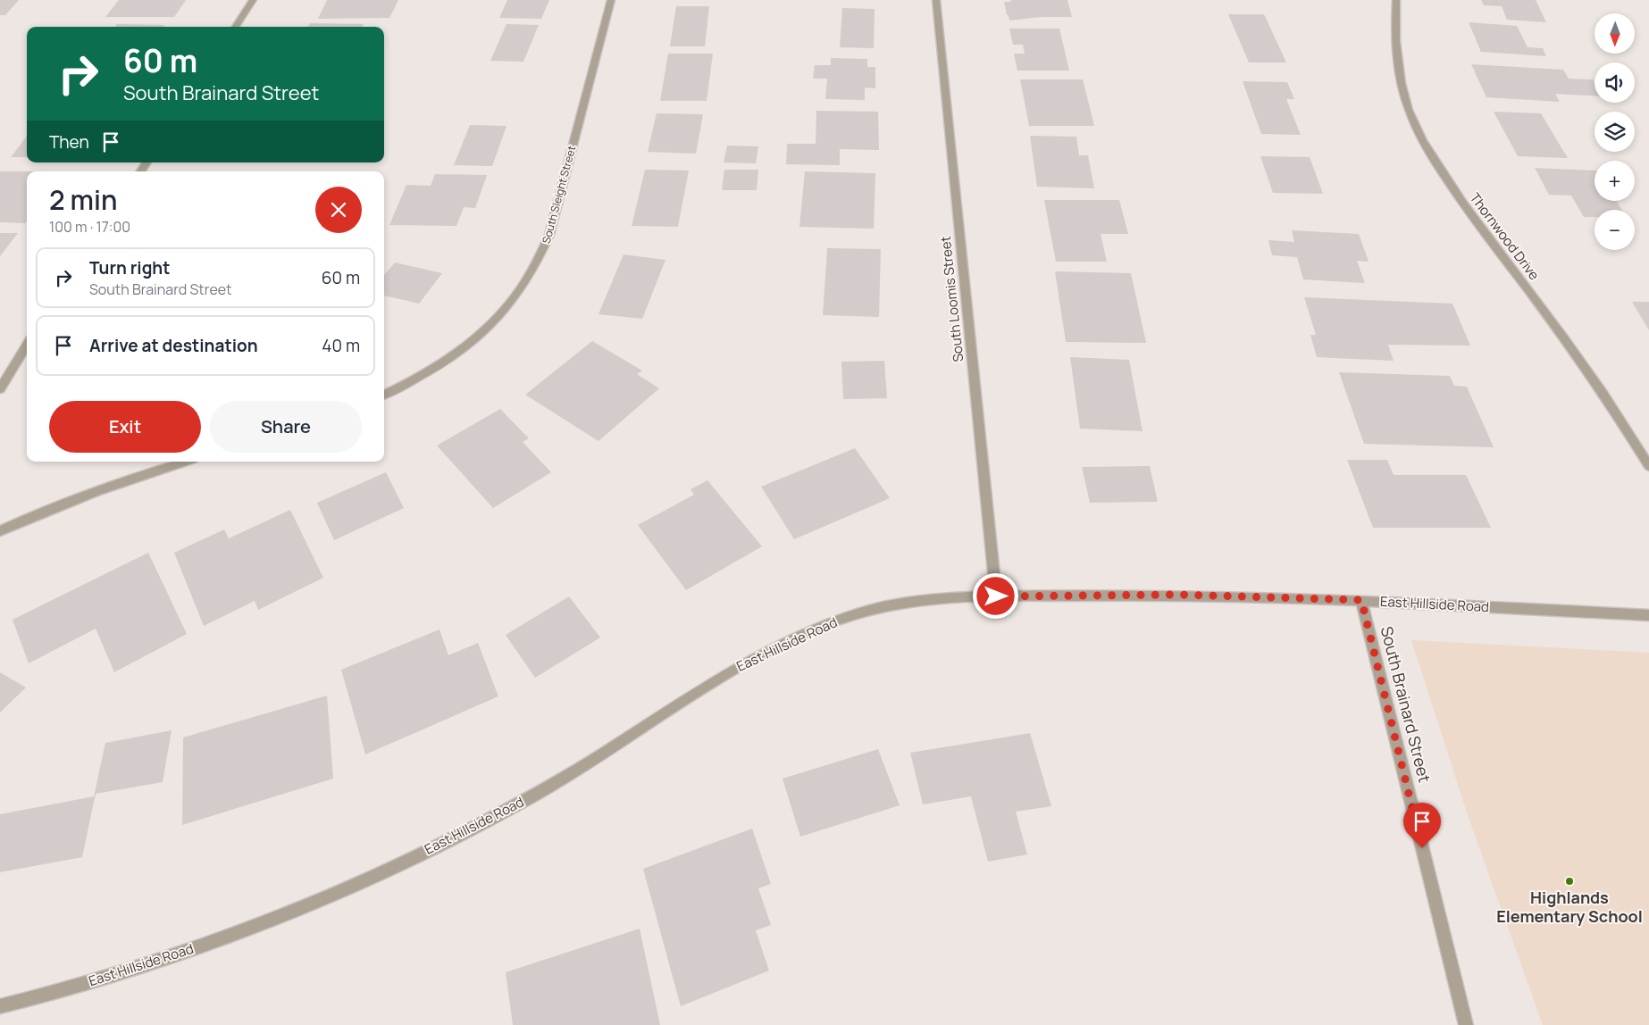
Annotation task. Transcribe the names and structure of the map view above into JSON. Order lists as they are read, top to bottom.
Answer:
{
  "streets": {
    "street": [
      "South Sleight Street",
      "Thornwood Drive",
      "South Loomis Street",
      "East Hillside Road",
      "South Brainard Street"
    ]
  },
  "crossings": [
    ["South Loomis Street", "East Hillside Road"],
    ["East Hillside Road", "South Brainard Street"]
  ],
  "places": ["Highlands Elementary School"],
  "north": "bottom",
  "page": {
    "map_buttons": ["+", "−"],
    "turn": ["60 m", "South Brainard Street"],
    "then": "Then",
    "heading": ["2 min", "100 m · 17:00"],
    "list": [
      {
        "name": "Turn right",
        "note": "South Brainard Street",
        "value": "60 m"
      },
      {
        "name": "Arrive at destination",
        "value": "40 m"
      }
    ],
    "buttons": ["Exit", "Share"]
  }
}
